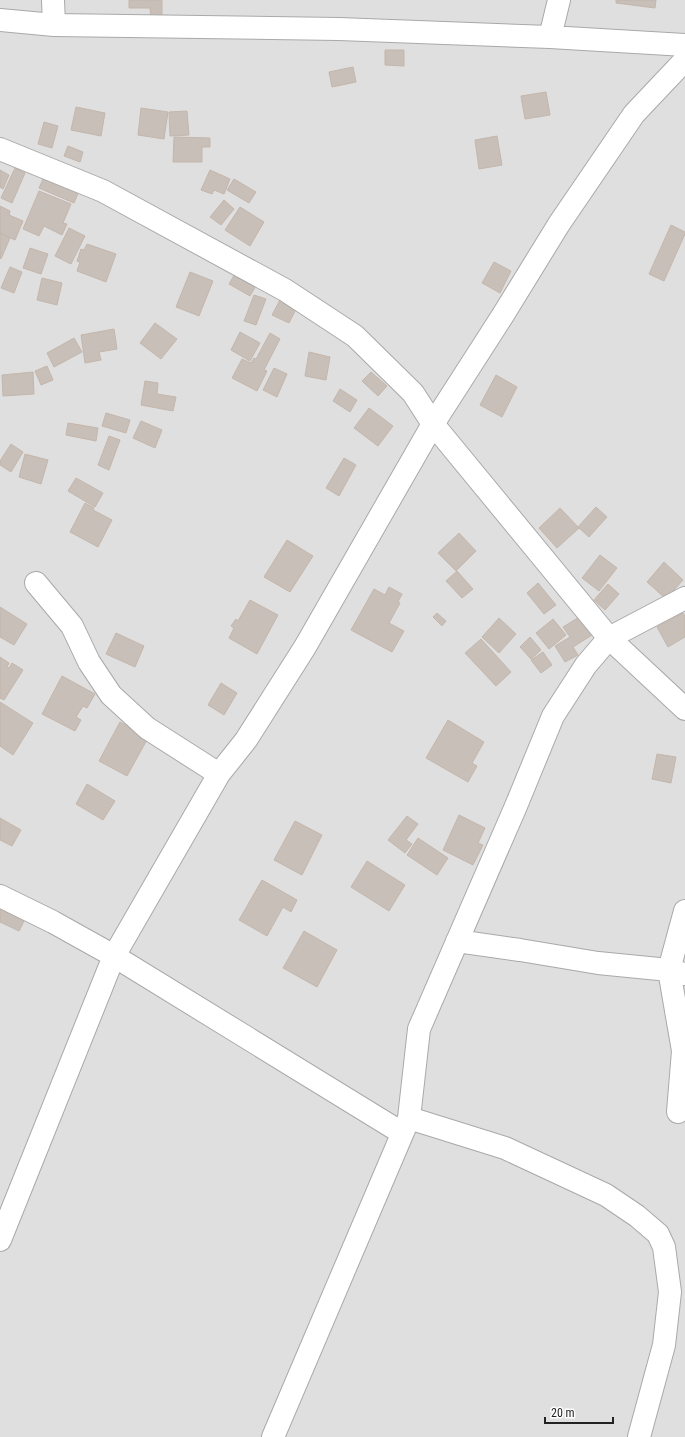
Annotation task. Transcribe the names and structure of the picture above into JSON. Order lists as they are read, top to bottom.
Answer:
{
  "scale_bar": "20 m"
}
